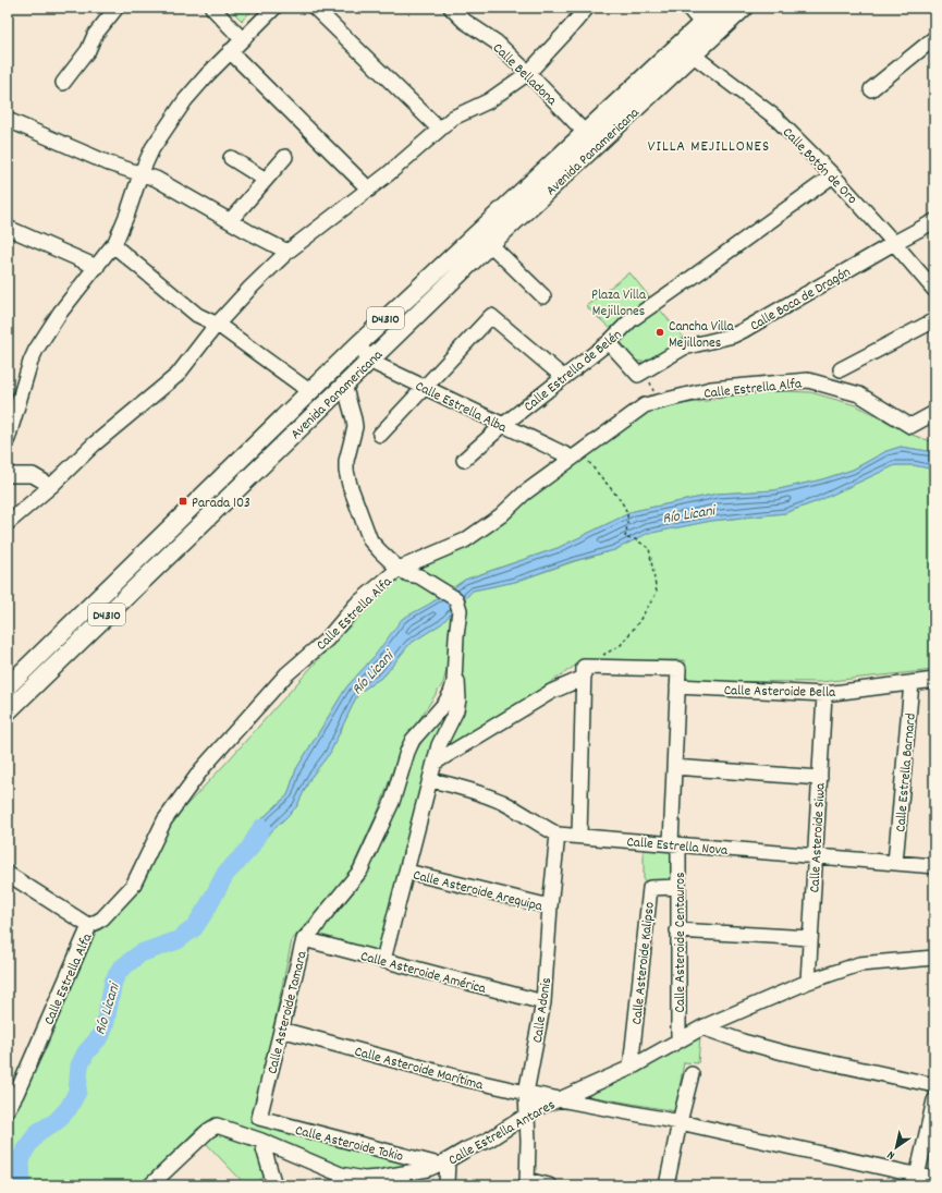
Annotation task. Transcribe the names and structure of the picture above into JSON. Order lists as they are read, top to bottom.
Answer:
{
  "streets": {
    "main road": ["Avenida Panamericana", "D4310"],
    "street": [
      "Calle Belladona",
      "Calle Botón de Oro",
      "Calle Boca de Dragón",
      "Calle Estrella de Belén",
      "Calle Estrella Alfa",
      "Calle Estrella Alba",
      "Calle Asteroide Bella",
      "Calle Estrella Barnard",
      "Calle Asteroide Siwa",
      "Calle Estrella Nova",
      "Calle Asteroide Arequipa",
      "Calle Asteroide Centauros",
      "Calle Asteroide Kalipso",
      "Calle Asteroide América",
      "Calle Adonis",
      "Calle Asteroide Tamara",
      "Calle Asteroide Marítima",
      "Calle Estrella Antares",
      "Calle Asteroide Tokio"
    ]
  },
  "crossings": [
    ["Calle Belladona", "Avenida Panamericana"],
    ["Avenida Panamericana", "Calle Botón de Oro"],
    ["Avenida Panamericana", "Calle Estrella Alba"],
    ["Calle Botón de Oro", "Calle Boca de Dragón"],
    ["Calle Botón de Oro", "Calle Estrella de Belén"],
    ["Calle Estrella de Belén", "Calle Estrella Alba"],
    ["Calle Estrella Alfa", "Calle Estrella Alba"],
    ["Calle Asteroide Bella", "Calle Estrella Barnard"],
    ["Calle Asteroide Bella", "Calle Asteroide Siwa"],
    ["Calle Asteroide Bella", "Calle Asteroide Centauros"],
    ["Calle Estrella Barnard", "Calle Estrella Nova"],
    ["Calle Asteroide Siwa", "Calle Estrella Nova"],
    ["Calle Asteroide Siwa", "Calle Estrella Antares"],
    ["Calle Estrella Nova", "Calle Asteroide Centauros"],
    ["Calle Estrella Nova", "Calle Adonis"],
    ["Calle Asteroide Arequipa", "Calle Adonis"],
    ["Calle Asteroide Centauros", "Calle Asteroide Kalipso"],
    ["Calle Asteroide Centauros", "Calle Estrella Antares"],
    ["Calle Asteroide Kalipso", "Calle Estrella Antares"],
    ["Calle Asteroide América", "Calle Adonis"],
    ["Calle Asteroide América", "Calle Asteroide Tamara"],
    ["Calle Adonis", "Calle Asteroide Marítima"],
    ["Calle Adonis", "Calle Estrella Antares"],
    ["Calle Asteroide Tamara", "Calle Asteroide Marítima"],
    ["Calle Asteroide Tamara", "Calle Asteroide Tokio"],
    ["Calle Asteroide Marítima", "Calle Estrella Antares"],
    ["Calle Estrella Antares", "Calle Asteroide Tokio"]
  ],
  "districts": ["VILLA MEJILLONES"],
  "water": ["Río Licani"],
  "parks": ["Plaza Villa Mejillones"],
  "places": {
    "other": ["Cancha Villa Mejillones"],
    "transit": ["Parada 103"]
  },
  "north": "bottom left"
}
